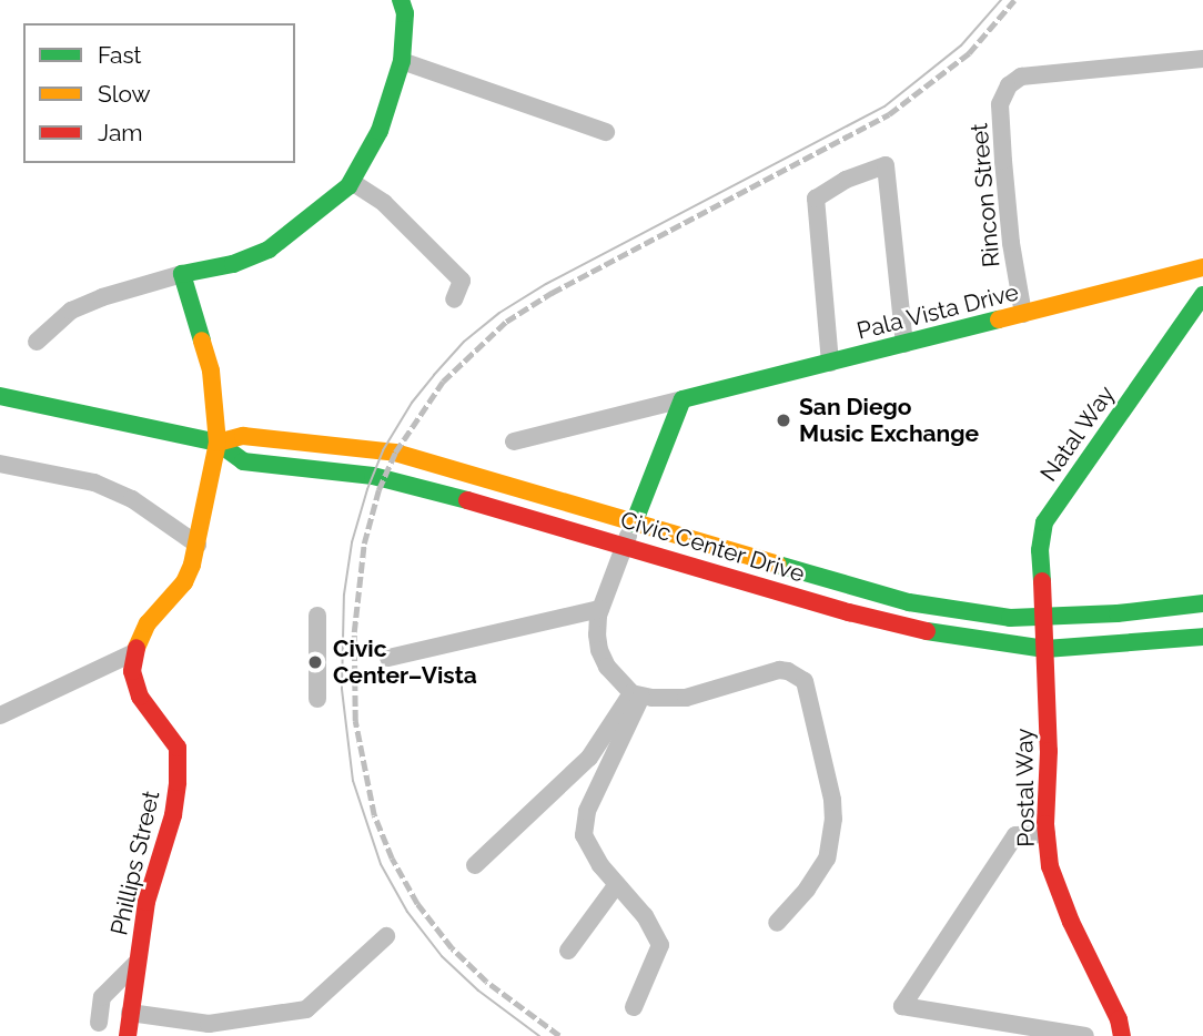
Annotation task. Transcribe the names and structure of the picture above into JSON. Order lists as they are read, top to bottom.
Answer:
{
  "streets": {
    "street": [
      "Rincon Street",
      "Pala Vista Drive",
      "Natal Way",
      "Civic Center Drive",
      "Postal Way",
      "Phillips Street"
    ]
  },
  "crossings": [
    ["Rincon Street", "Pala Vista Drive"],
    ["Natal Way", "Civic Center Drive"],
    ["Natal Way", "Postal Way"],
    ["Civic Center Drive", "Postal Way"]
  ],
  "places": ["San Diego Music Exchange", "Civic Center–Vista"],
  "legend": ["Fast", "Slow", "Jam"]
}
